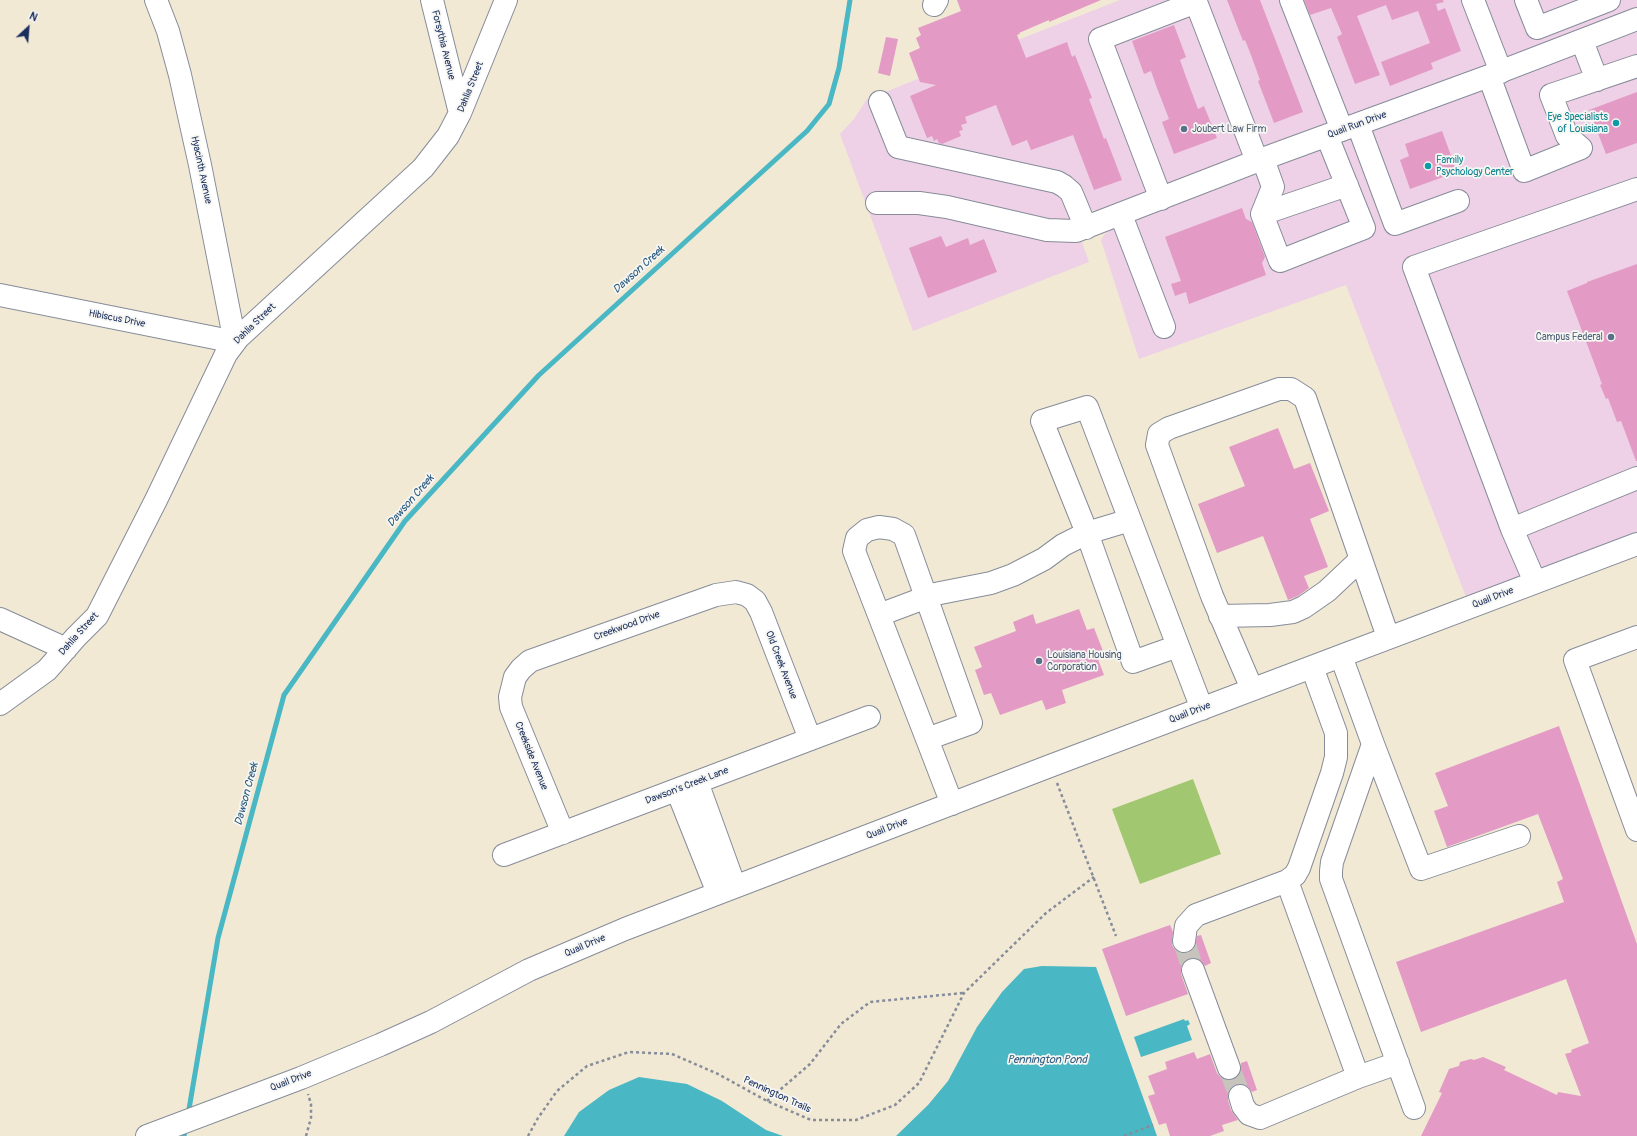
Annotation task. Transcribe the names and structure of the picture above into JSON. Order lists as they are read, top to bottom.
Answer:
{
  "streets": {
    "street": [
      "Forsythia Avenue",
      "Dahlia Street",
      "Quail Run Drive",
      "Hyacinth Avenue",
      "Hibiscus Drive",
      "Quail Drive",
      "Creekwood Drive",
      "Old Creek Avenue",
      "Creekside Avenue",
      "Dawson's Creek Lane"
    ],
    "path": ["Pennington Trails"]
  },
  "crossings": [
    ["Forsythia Avenue", "Dahlia Street"],
    ["Dahlia Street", "Hyacinth Avenue"],
    ["Dahlia Street", "Hibiscus Drive"],
    ["Hyacinth Avenue", "Hibiscus Drive"],
    ["Creekwood Drive", "Old Creek Avenue"],
    ["Creekwood Drive", "Creekside Avenue"],
    ["Old Creek Avenue", "Dawson's Creek Lane"],
    ["Creekside Avenue", "Dawson's Creek Lane"]
  ],
  "water": ["Dawson Creek", "Pennington Pond"],
  "places": [
    "Eye Specialists of Louisiana",
    "Joubert Law Firm",
    "Family Psychology Center",
    "Campus Federal",
    "Louisiana Housing Corporation"
  ],
  "north": "top right"
}
